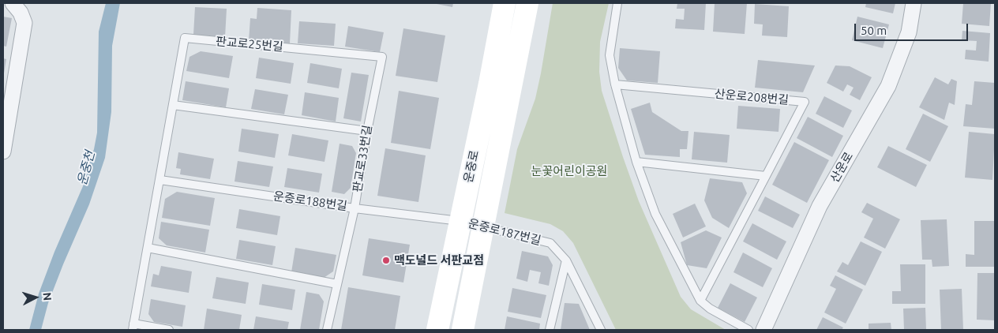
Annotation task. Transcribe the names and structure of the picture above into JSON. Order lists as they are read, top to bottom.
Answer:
{
  "streets": {
    "main road": ["운중로"],
    "street": ["산운로"],
    "lane": [
      "판교로25번길",
      "산운로208번길",
      "판교로33번길",
      "운중로188번길",
      "운중로187번길"
    ]
  },
  "crossings": [
    ["판교로25번길", "판교로33번길"],
    ["판교로25번길", "운중로188번길"],
    ["판교로33번길", "운중로188번길"],
    ["운중로", "운중로188번길"],
    ["운중로", "운중로187번길"],
    ["운중로188번길", "운중로187번길"]
  ],
  "water": ["운중천"],
  "parks": ["눈꽃어린이공원"],
  "places": ["맥도널드 서판교점"],
  "scale_bar": "50 m",
  "north": "right"
}
